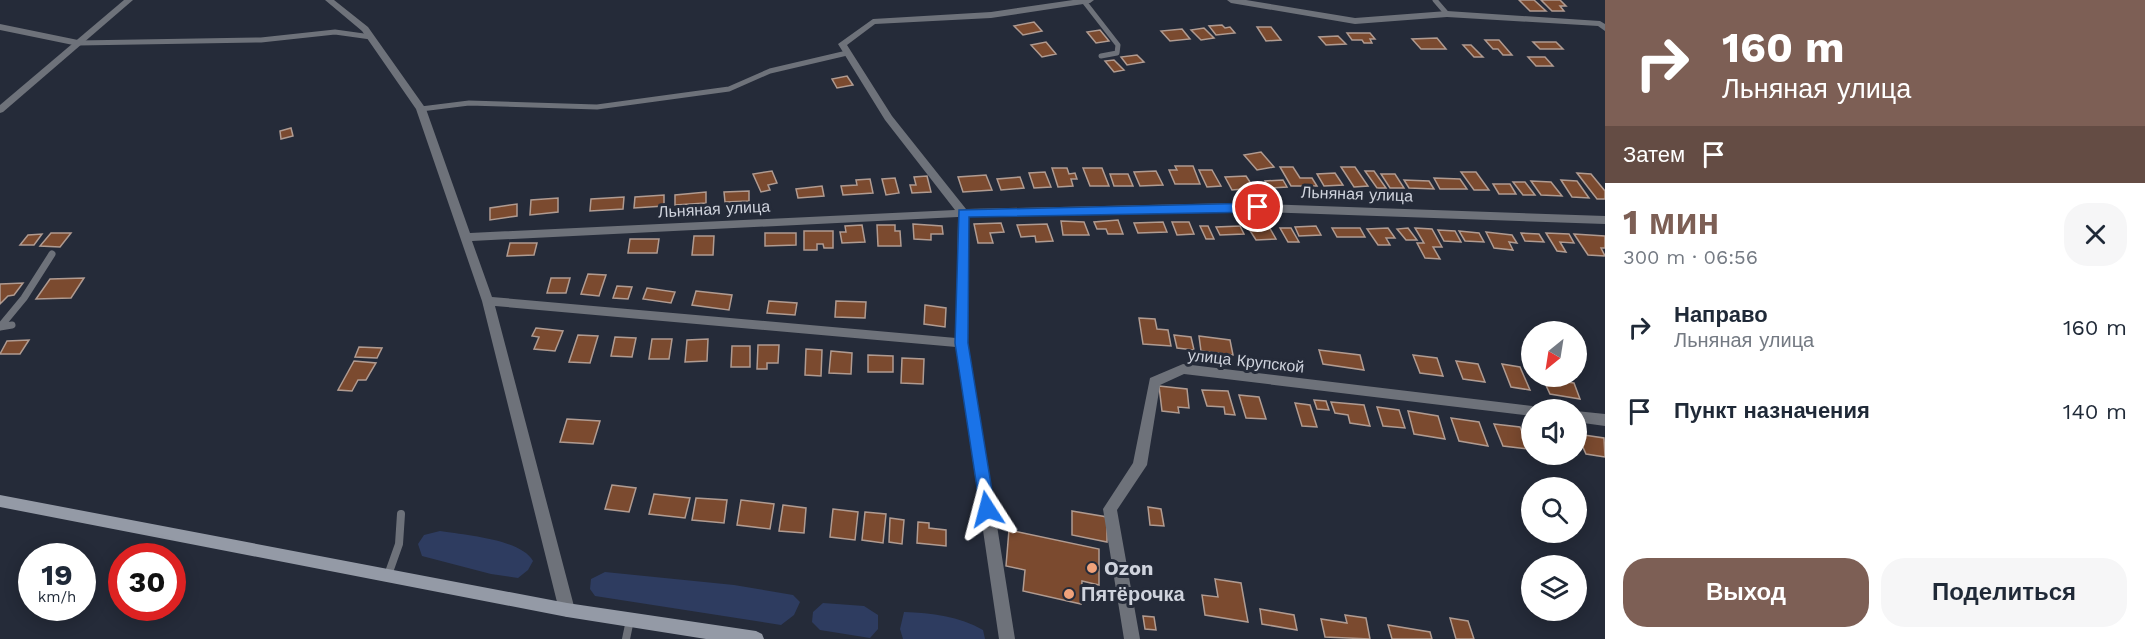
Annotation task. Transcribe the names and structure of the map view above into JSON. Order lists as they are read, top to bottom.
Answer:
{
  "streets": {
    "street": ["Льняная улица", "улица Крупской"]
  },
  "places": ["Ozon", "Пятёрочка"],
  "north": "bottom left",
  "page": {
    "turn": ["160 m", "Льняная улица"],
    "then": "Затем",
    "heading": ["1 мин", "300 m · 06:56"],
    "list": [
      {
        "name": "Направо",
        "note": "Льняная улица",
        "value": "160 m"
      },
      {
        "name": "Пункт назначения",
        "value": "140 m"
      }
    ],
    "speed": "19 km/h",
    "limit": "30",
    "buttons": ["Выход", "Поделиться"]
  }
}
